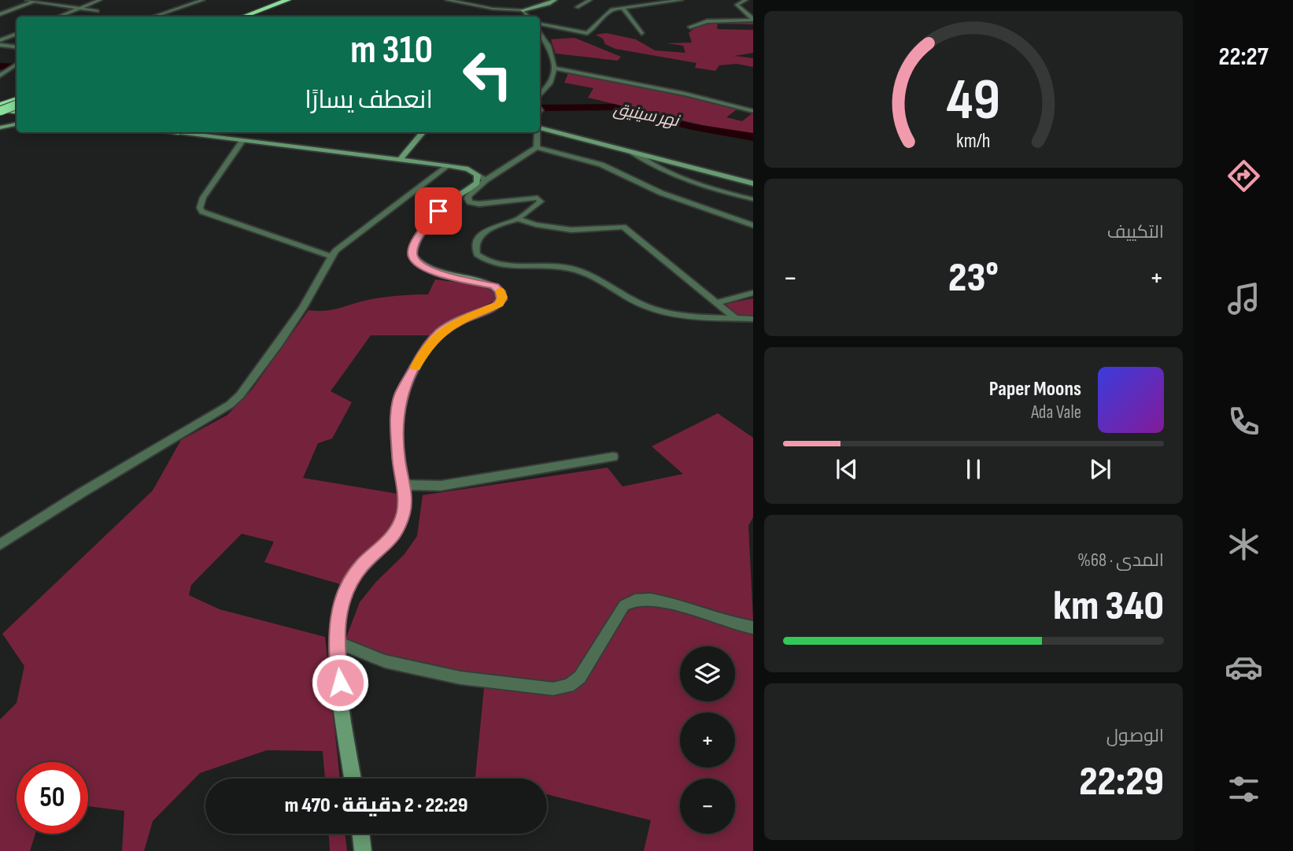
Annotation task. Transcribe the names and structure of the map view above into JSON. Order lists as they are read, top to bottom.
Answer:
{
  "water": ["نهر سينيق"],
  "page": {
    "tabs": "22:27",
    "turn": ["310 m", "انعطف يسارًا"],
    "tile": [
      "التكييف",
      ["المدى · 68%", "340 km"],
      ["الوصول", "22:29"]
    ],
    "heat": ["−", "23°", "+"],
    "song": ["Paper Moons", "Ada Vale"],
    "map_buttons": ["+", "−"],
    "limit": "50",
    "trip": "22:29 · 2 دقيقة · 470 m",
    "gauge": ["49", "km/h"]
  }
}
